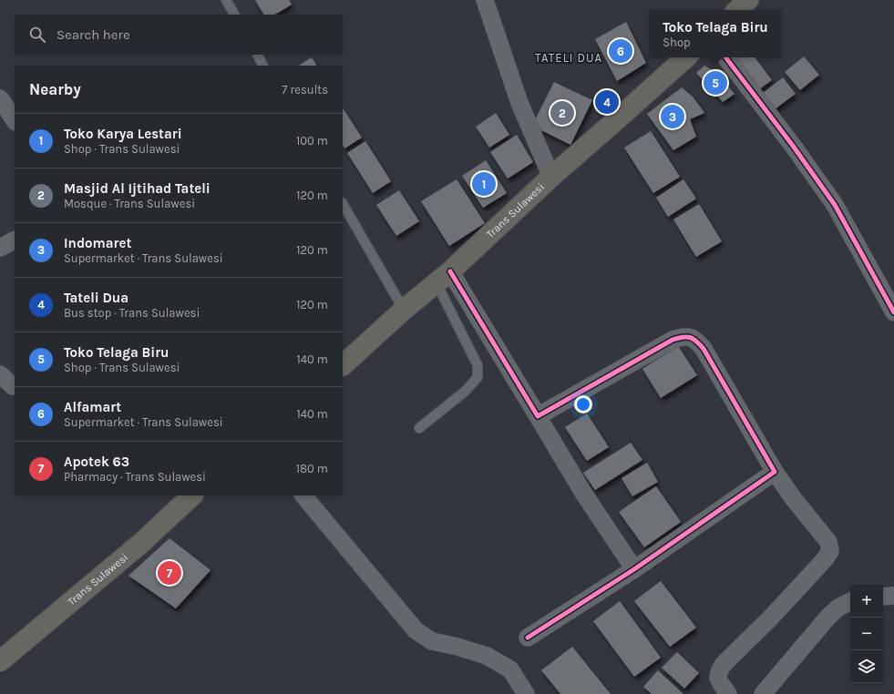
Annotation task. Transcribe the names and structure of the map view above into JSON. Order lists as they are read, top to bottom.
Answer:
{
  "streets": {
    "highway": ["Trans Sulawesi"]
  },
  "districts": ["TATELI DUA"],
  "page": {
    "popup": ["Toko Telaga Biru", "Shop"],
    "search": "Search here",
    "pins": [
      "6",
      "5",
      "4",
      "2",
      "3",
      "1",
      "7"
    ],
    "heading": ["Nearby", "7 results"],
    "list": [
      {
        "mark": "1",
        "name": "Toko Karya Lestari",
        "note": "Shop · Trans Sulawesi",
        "value": "100 m"
      },
      {
        "mark": "2",
        "name": "Masjid Al Ijtihad Tateli",
        "note": "Mosque · Trans Sulawesi",
        "value": "120 m"
      },
      {
        "mark": "3",
        "name": "Indomaret",
        "note": "Supermarket · Trans Sulawesi",
        "value": "120 m"
      },
      {
        "mark": "4",
        "name": "Tateli Dua",
        "note": "Bus stop · Trans Sulawesi",
        "value": "120 m"
      },
      {
        "mark": "5",
        "name": "Toko Telaga Biru",
        "note": "Shop · Trans Sulawesi",
        "value": "140 m"
      },
      {
        "mark": "6",
        "name": "Alfamart",
        "note": "Supermarket · Trans Sulawesi",
        "value": "140 m"
      },
      {
        "mark": "7",
        "name": "Apotek 63",
        "note": "Pharmacy · Trans Sulawesi",
        "value": "180 m"
      }
    ],
    "map_buttons": ["+", "−"]
  }
}
